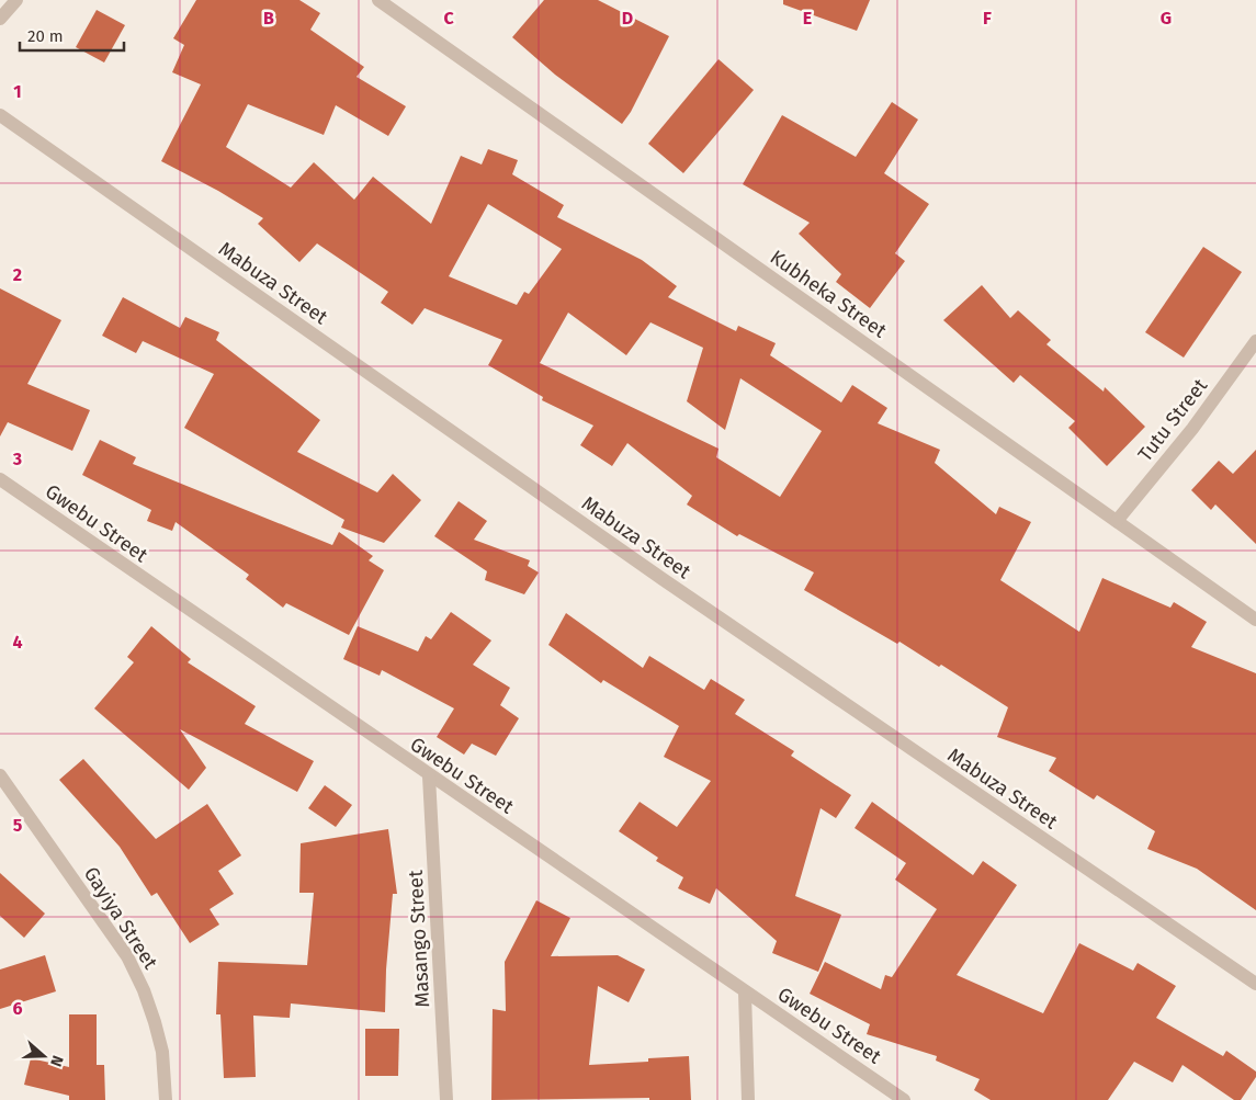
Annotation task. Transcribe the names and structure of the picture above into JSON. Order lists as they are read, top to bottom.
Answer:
{
  "streets": {
    "street": [
      "Mabuza Street",
      "Kubheka Street",
      "Tutu Street",
      "Gwebu Street",
      "Gayiya Street",
      "Masango Street"
    ]
  },
  "crossings": [
    ["Kubheka Street", "Tutu Street"],
    ["Gwebu Street", "Masango Street"]
  ],
  "scale_bar": "20 m",
  "north": "right",
  "grid": {
    "columns": [
      "B",
      "C",
      "D",
      "E",
      "F",
      "G"
    ],
    "rows": [
      "1",
      "2",
      "3",
      "4",
      "5",
      "6"
    ]
  }
}
